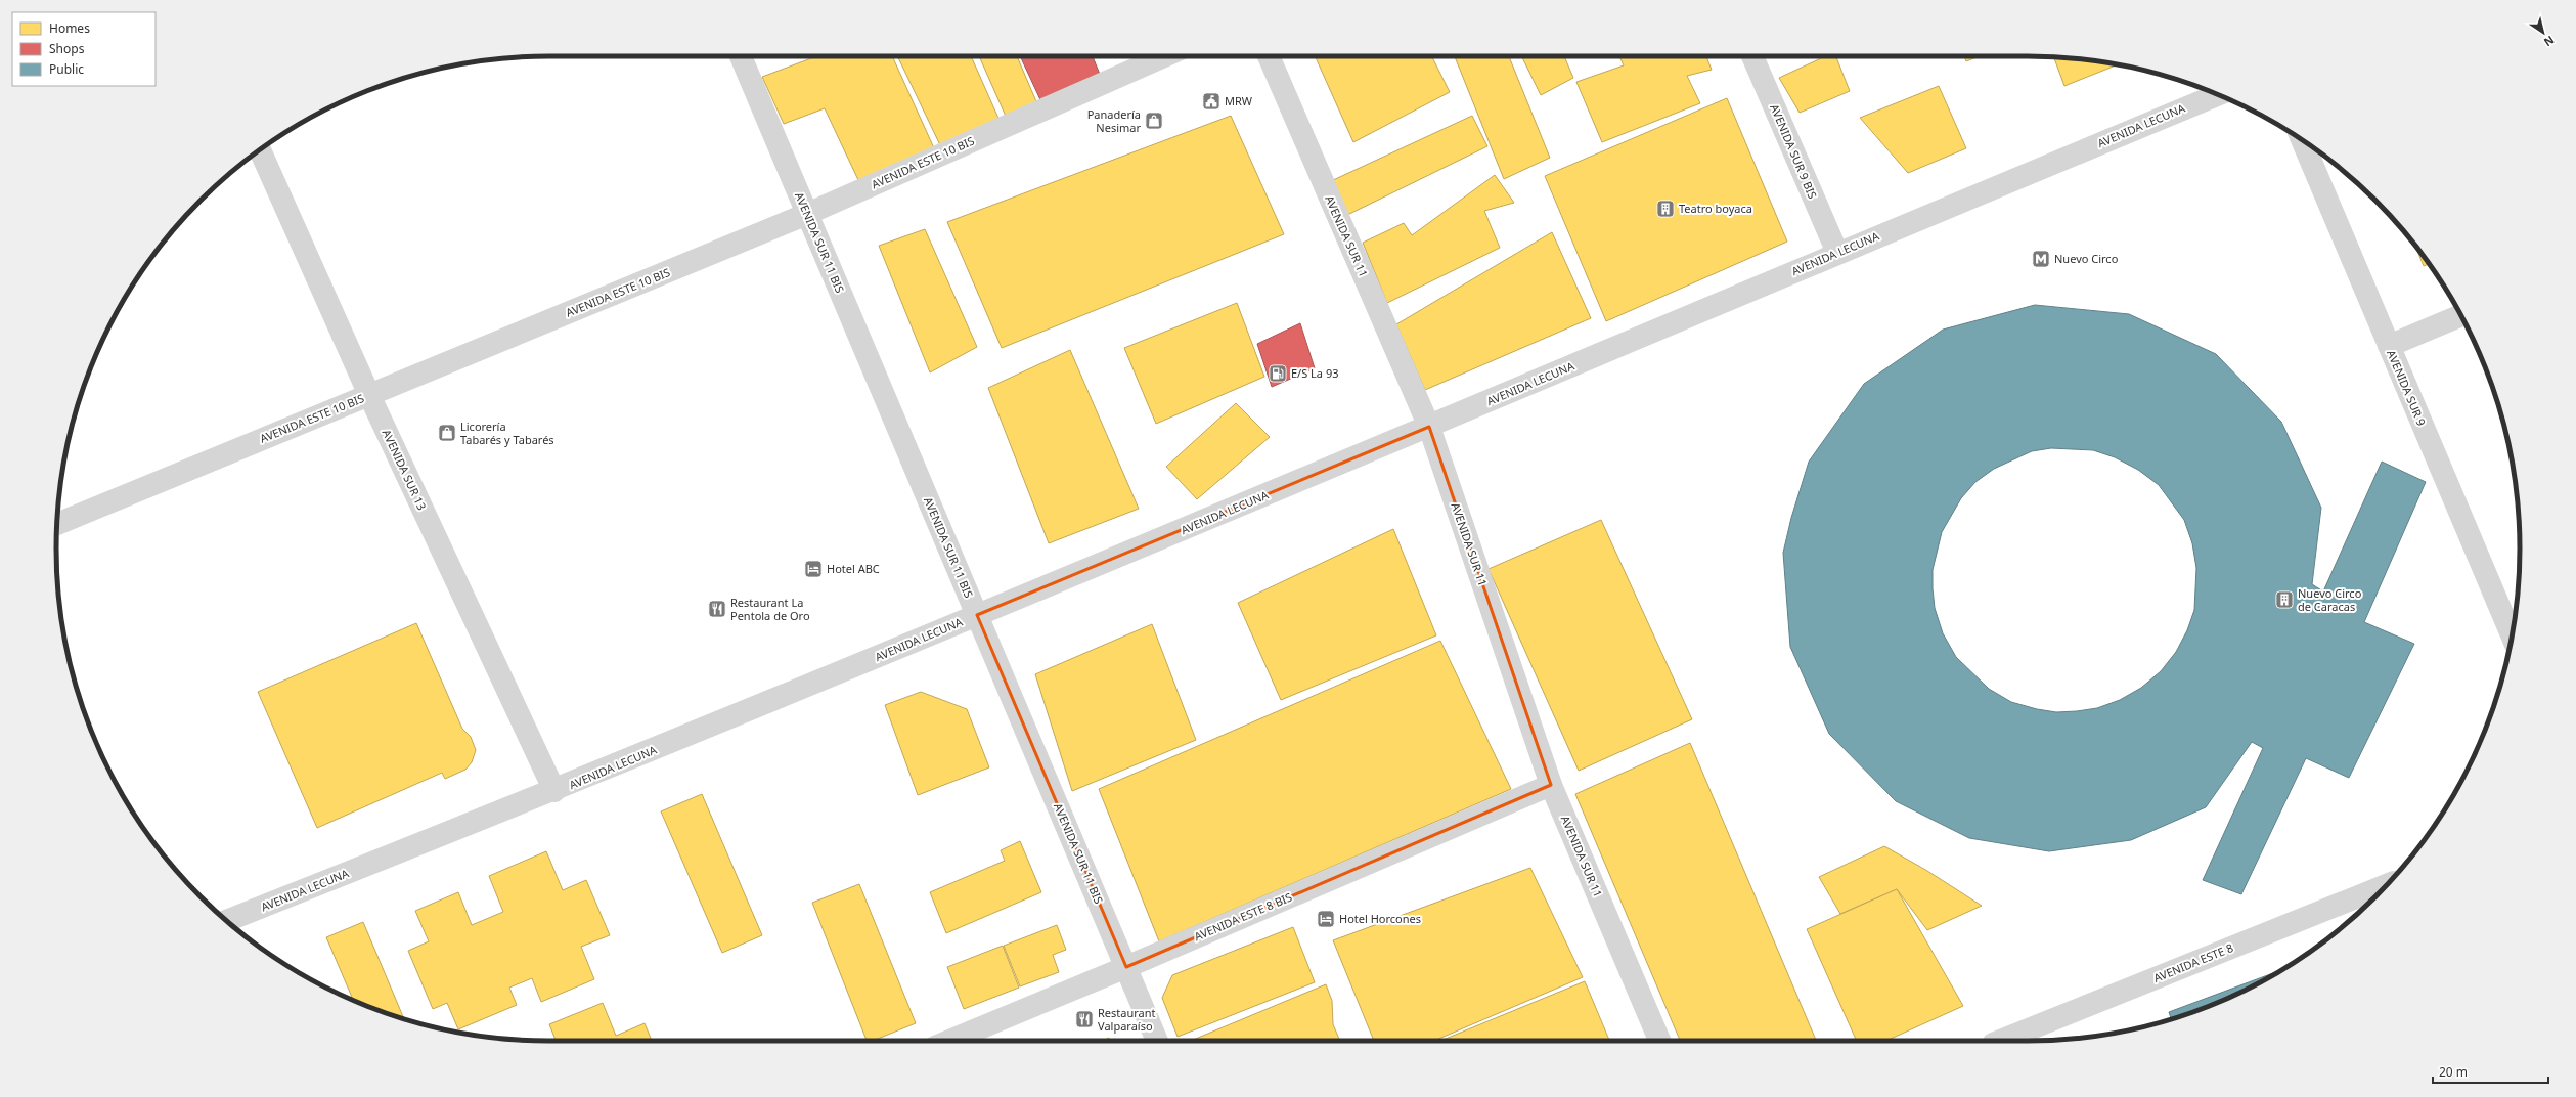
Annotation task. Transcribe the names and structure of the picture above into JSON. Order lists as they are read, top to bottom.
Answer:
{
  "streets": {
    "street": [
      "AVENIDA LECUNA",
      "AVENIDA SUR 9 BIS",
      "AVENIDA ESTE 10 BIS",
      "AVENIDA SUR 11",
      "AVENIDA SUR 11 BIS",
      "AVENIDA SUR 9",
      "AVENIDA SUR 13",
      "AVENIDA ESTE 8 BIS",
      "AVENIDA ESTE 8"
    ]
  },
  "crossings": [
    ["AVENIDA LECUNA", "AVENIDA SUR 9 BIS"],
    ["AVENIDA LECUNA", "AVENIDA SUR 11"],
    ["AVENIDA LECUNA", "AVENIDA SUR 11 BIS"],
    ["AVENIDA LECUNA", "AVENIDA SUR 13"],
    ["AVENIDA ESTE 10 BIS", "AVENIDA SUR 11 BIS"],
    ["AVENIDA ESTE 10 BIS", "AVENIDA SUR 13"],
    ["AVENIDA SUR 11", "AVENIDA ESTE 8 BIS"],
    ["AVENIDA SUR 11 BIS", "AVENIDA ESTE 8 BIS"]
  ],
  "places": {
    "public building": ["MRW"],
    "shop": ["Panadería Nesimar", "Licorería Tabarés y Tabarés"],
    "building": ["Teatro boyaca", "Nuevo Circo de Caracas"],
    "metro station": ["Nuevo Circo"],
    "fuel station": ["E/S La 93"],
    "hotel": ["Hotel ABC", "Hotel Horcones"],
    "restaurant": ["Restaurant La Pentola de Oro", "Restaurant Valparaíso"]
  },
  "legend": ["Homes", "Shops", "Public"],
  "scale_bar": "20 m",
  "north": "bottom right"
}
